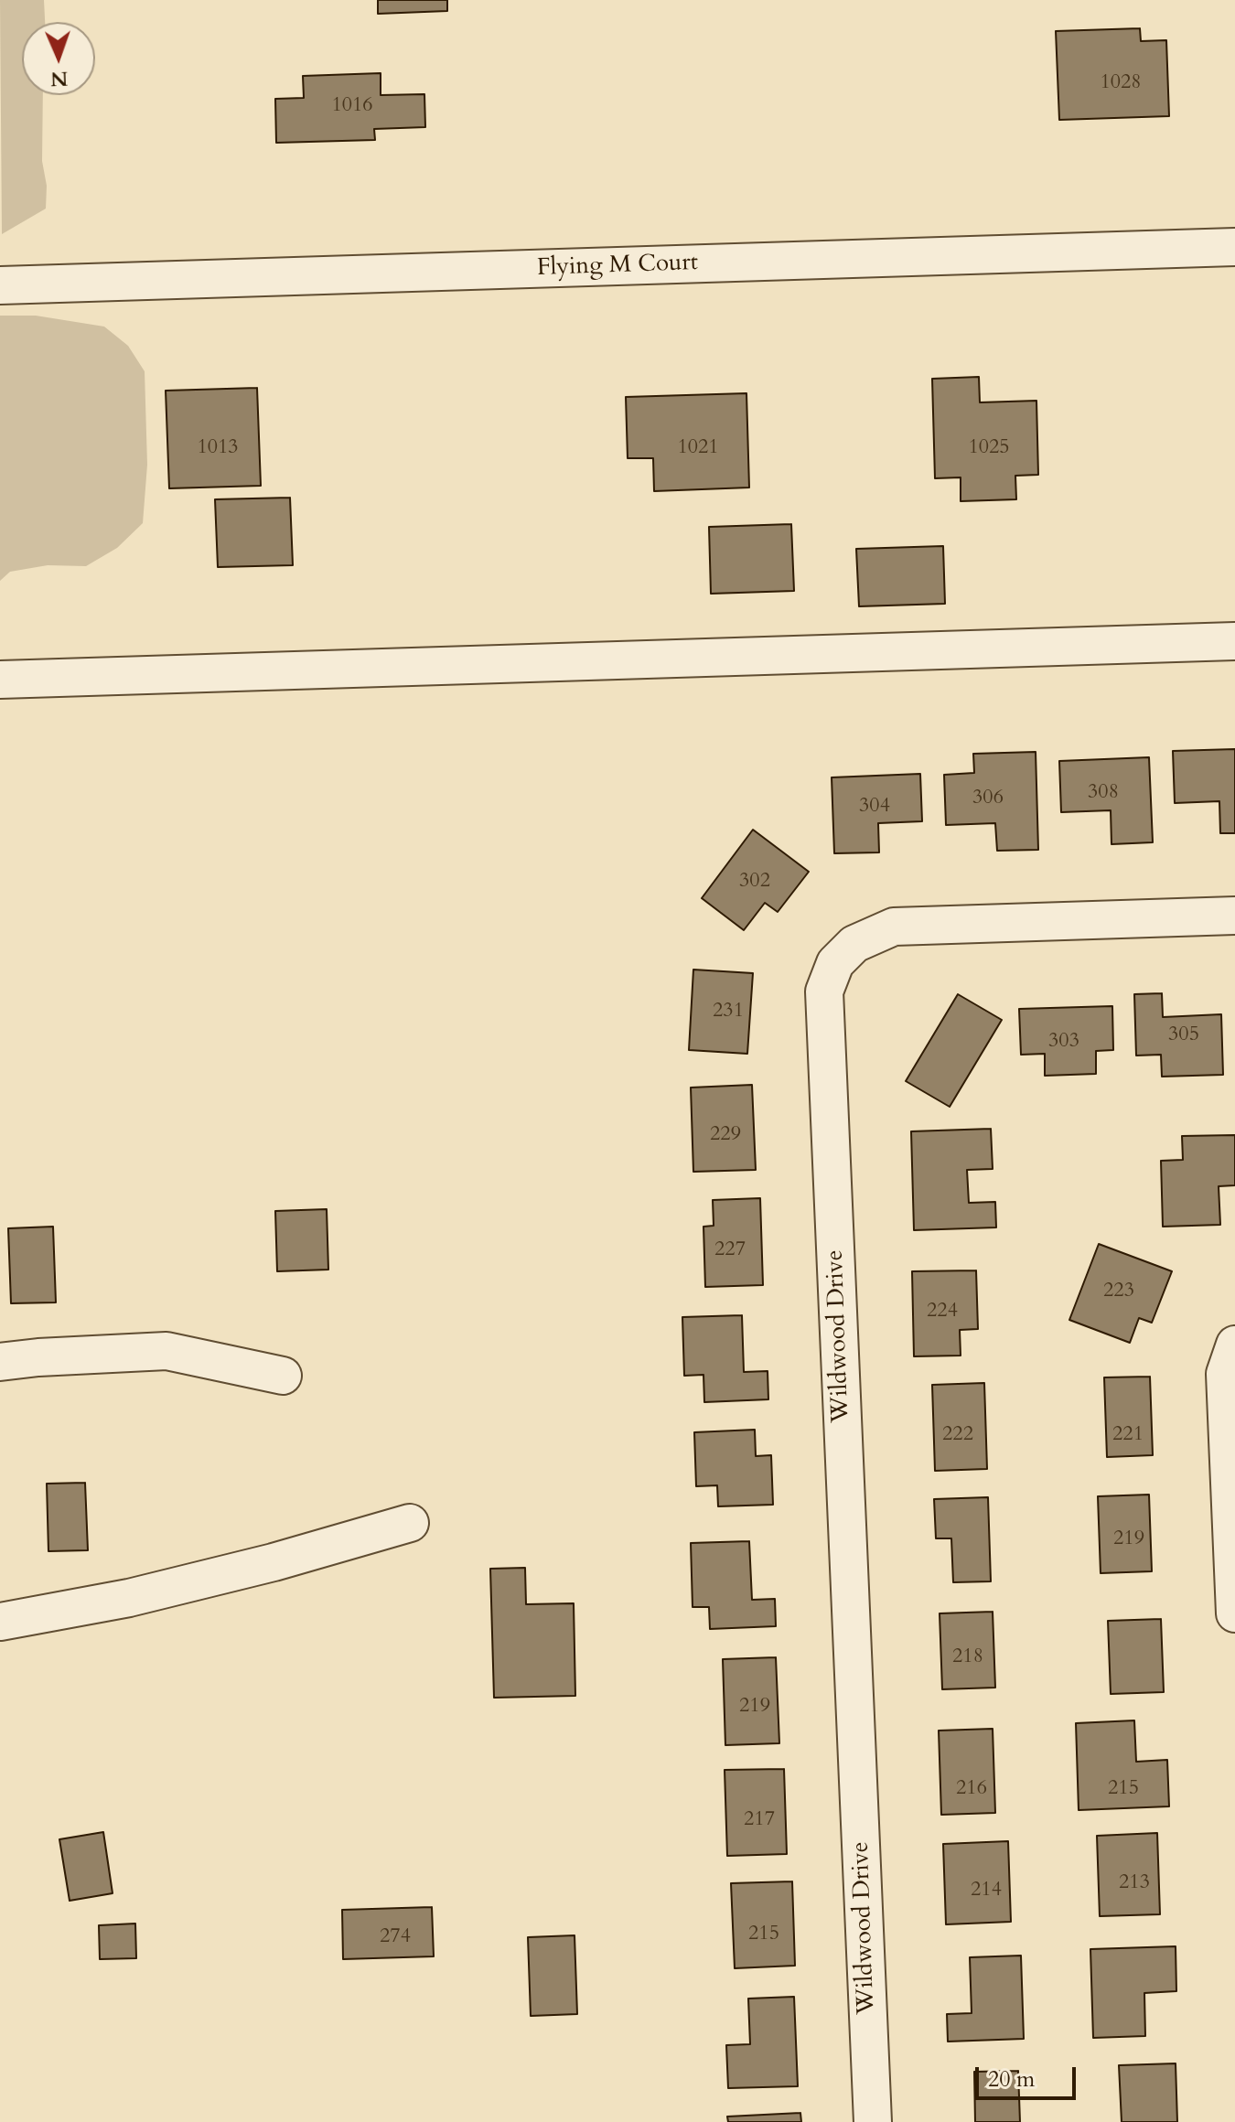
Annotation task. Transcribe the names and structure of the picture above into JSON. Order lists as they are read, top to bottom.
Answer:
{
  "streets": {
    "street": ["Flying M Court", "Wildwood Drive"]
  },
  "house_numbers": [
    "1028",
    "1016",
    "1013",
    "1021",
    "1025",
    "308",
    "306",
    "304",
    "302",
    "231",
    "305",
    "303",
    "229",
    "227",
    "223",
    "224",
    "222",
    "221",
    "219",
    "218",
    "219",
    "216",
    "215",
    "217",
    "213",
    "214",
    "215",
    "274"
  ],
  "scale_bar": "20 m",
  "north": "bottom"
}
